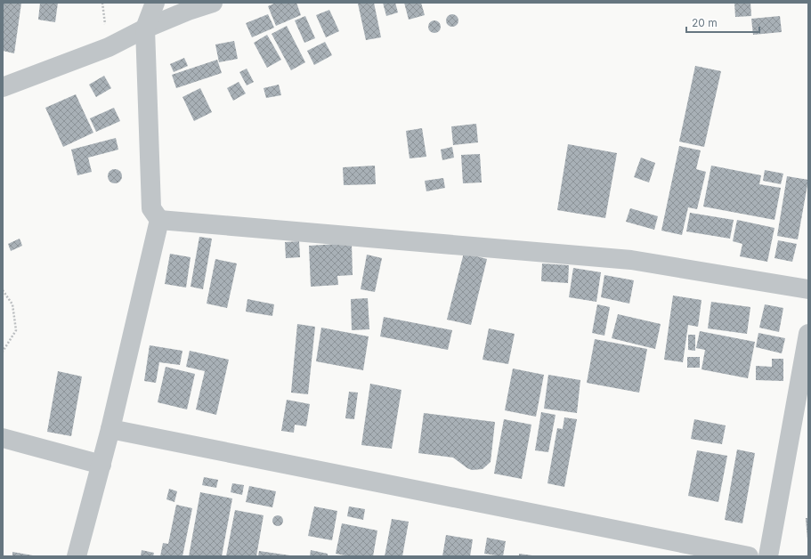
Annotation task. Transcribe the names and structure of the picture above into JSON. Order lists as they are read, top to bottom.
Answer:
{
  "scale_bar": "20 m"
}
